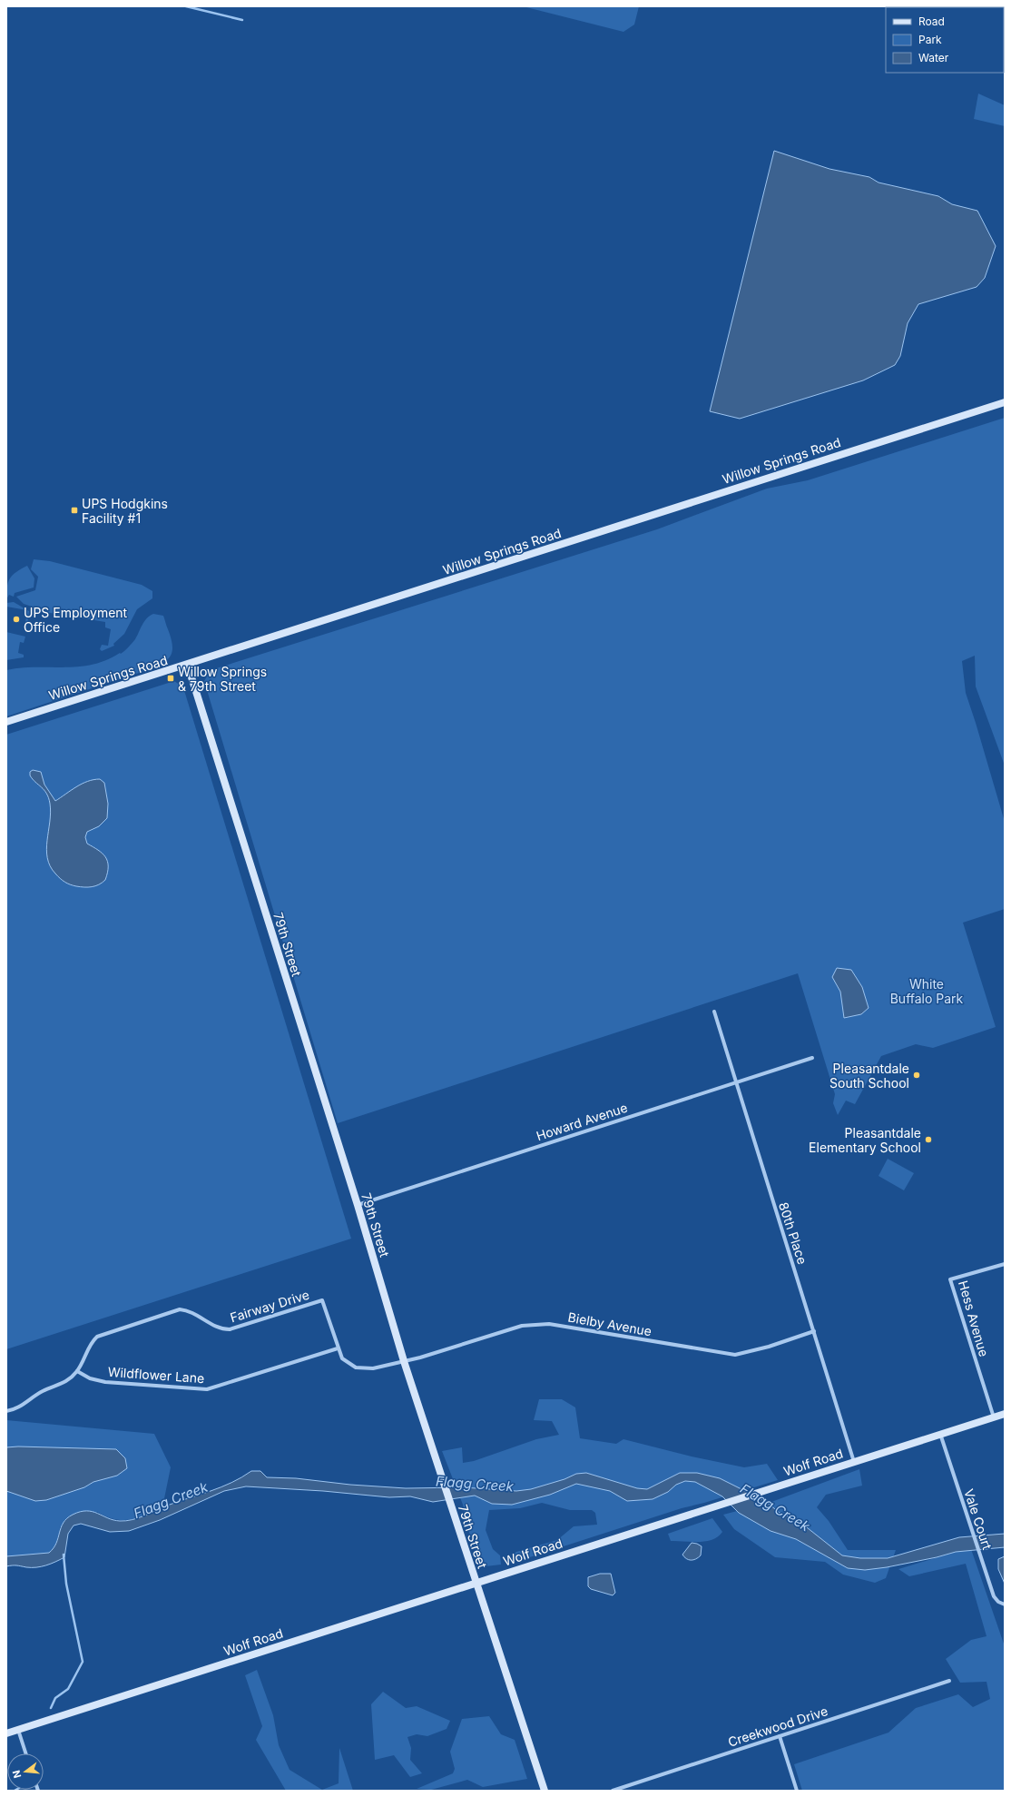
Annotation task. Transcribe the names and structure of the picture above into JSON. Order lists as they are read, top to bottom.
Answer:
{
  "streets": {
    "street": [
      "Willow Springs Road",
      "79th Street",
      "Howard Avenue",
      "80th Place",
      "Fairway Drive",
      "Hess Avenue",
      "Bielby Avenue",
      "Wildflower Lane",
      "Wolf Road",
      "Vale Court",
      "Creekwood Drive"
    ]
  },
  "crossings": [
    ["Willow Springs Road", "79th Street"],
    ["79th Street", "Howard Avenue"],
    ["79th Street", "Fairway Drive"],
    ["79th Street", "Bielby Avenue"],
    ["79th Street", "Wolf Road"],
    ["Howard Avenue", "80th Place"],
    ["80th Place", "Bielby Avenue"],
    ["80th Place", "Wolf Road"],
    ["Fairway Drive", "Bielby Avenue"],
    ["Fairway Drive", "Wildflower Lane"],
    ["Hess Avenue", "Wolf Road"],
    ["Wolf Road", "Vale Court"]
  ],
  "water": ["Flagg Creek"],
  "parks": ["White Buffalo Park"],
  "places": {
    "transit": ["UPS Hodgkins Facility #1", "Willow Springs & 79th Street"],
    "other": ["UPS Employment Office", "Pleasantdale South School", "Pleasantdale Elementary School"]
  },
  "legend": ["Road", "Park", "Water"],
  "north": "left"
}
